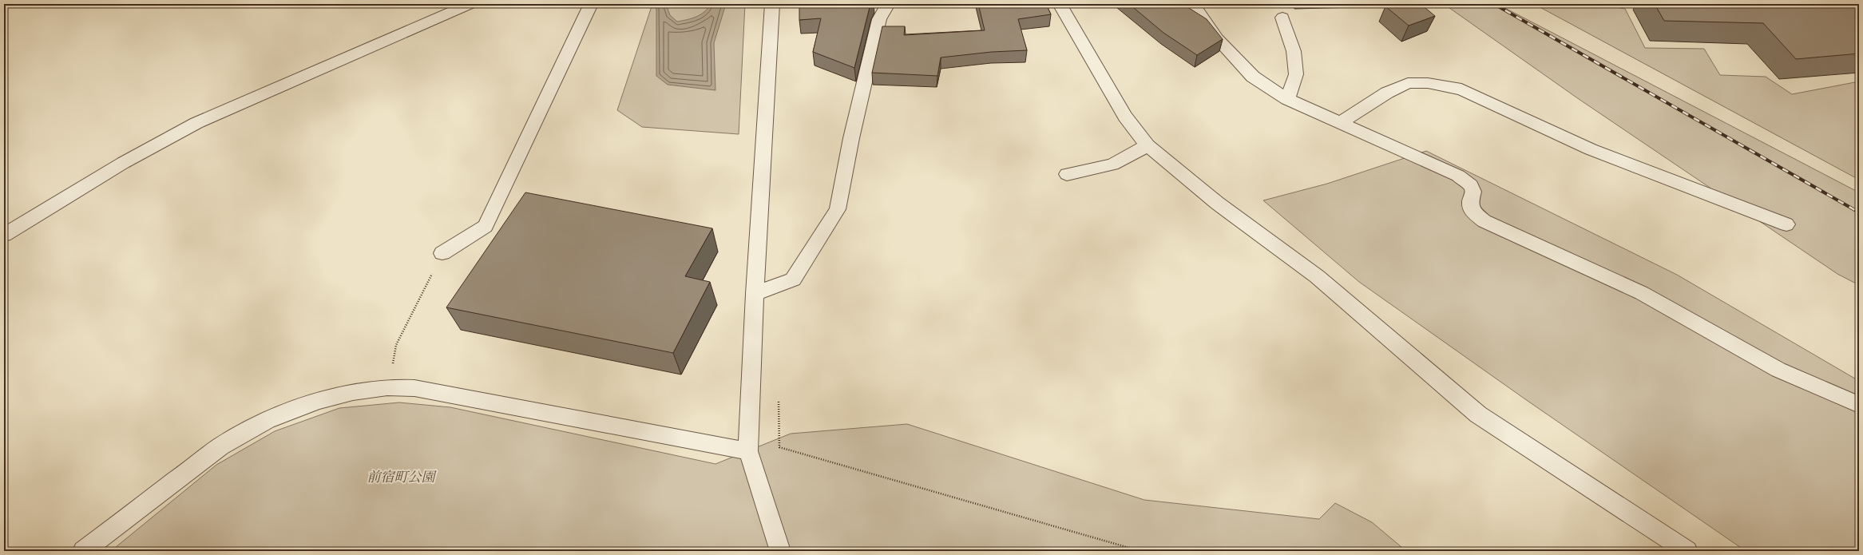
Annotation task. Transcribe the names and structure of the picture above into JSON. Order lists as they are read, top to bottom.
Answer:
{
  "parks": ["前宿町公園"]
}
